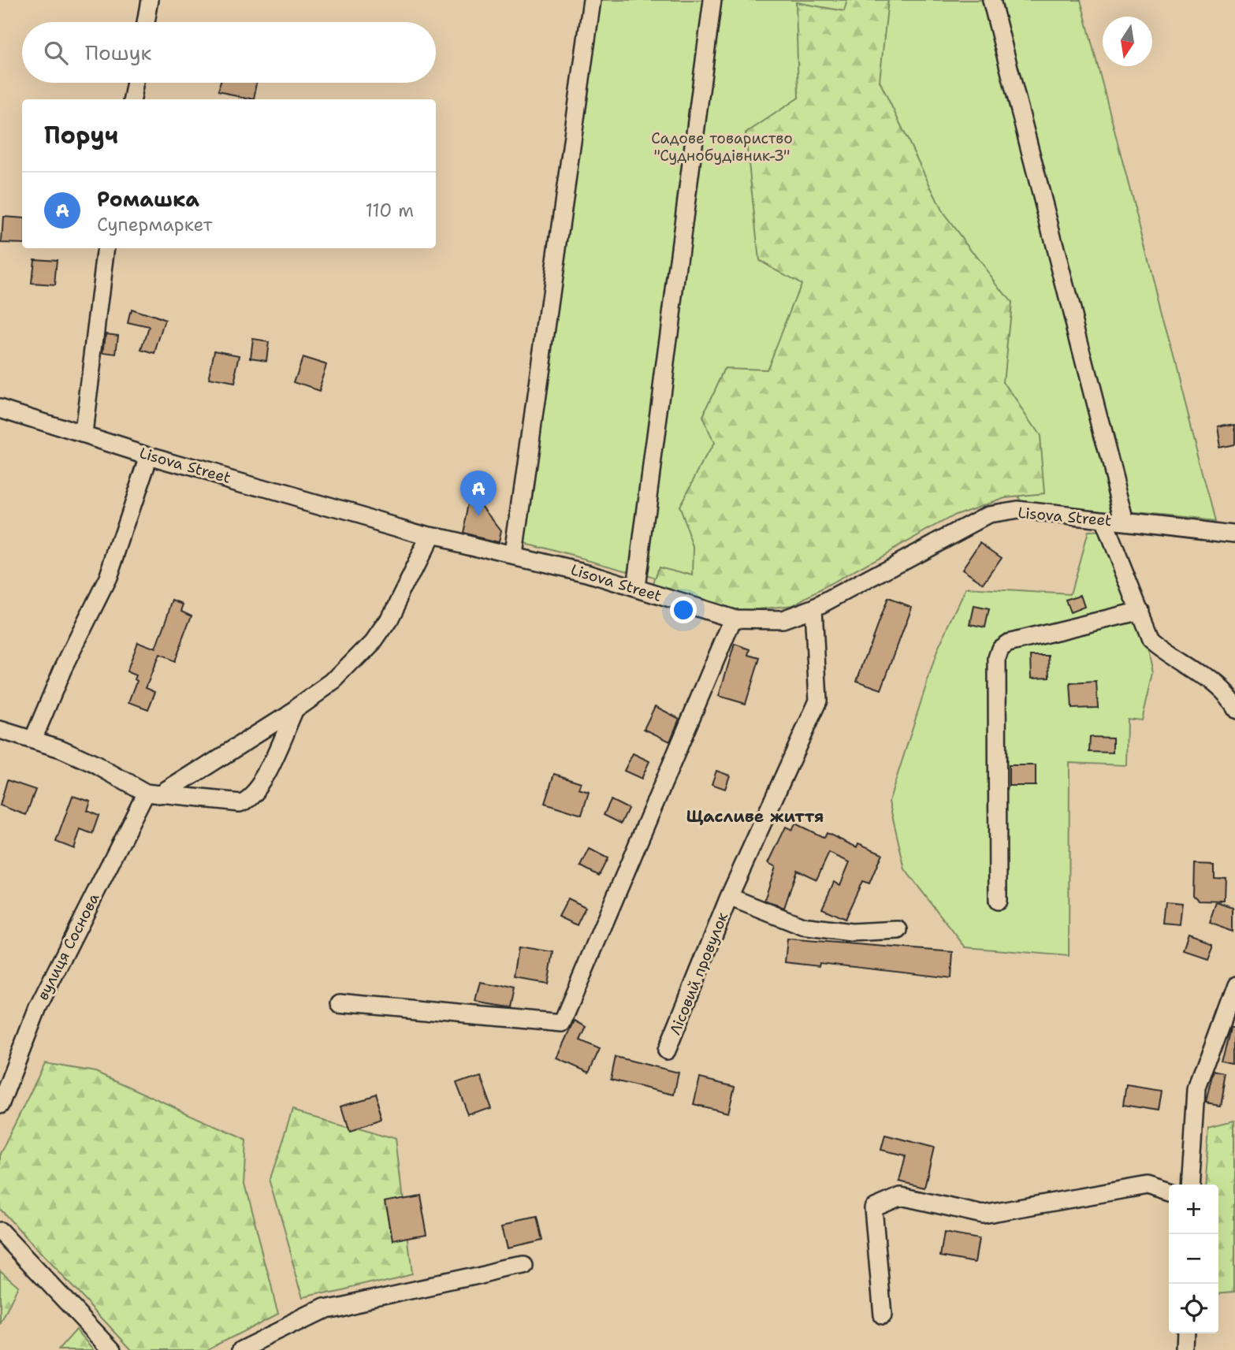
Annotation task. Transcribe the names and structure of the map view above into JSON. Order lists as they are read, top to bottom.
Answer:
{
  "streets": {
    "street": ["Lisova Street", "вулиця Соснова", "Лісовий провулок"]
  },
  "crossings": [
    ["Lisova Street", "Лісовий провулок"]
  ],
  "districts": ["Щасливе життя"],
  "parks": ["Садове товариство \"Суднобудівник-3\""],
  "north": "bottom",
  "page": {
    "search": "Пошук",
    "heading": "Поруч",
    "list": [
      {
        "mark": "A",
        "name": "Ромашка",
        "note": "Супермаркет",
        "value": "110 m"
      }
    ],
    "pins": "A",
    "map_buttons": ["+", "−"]
  }
}
